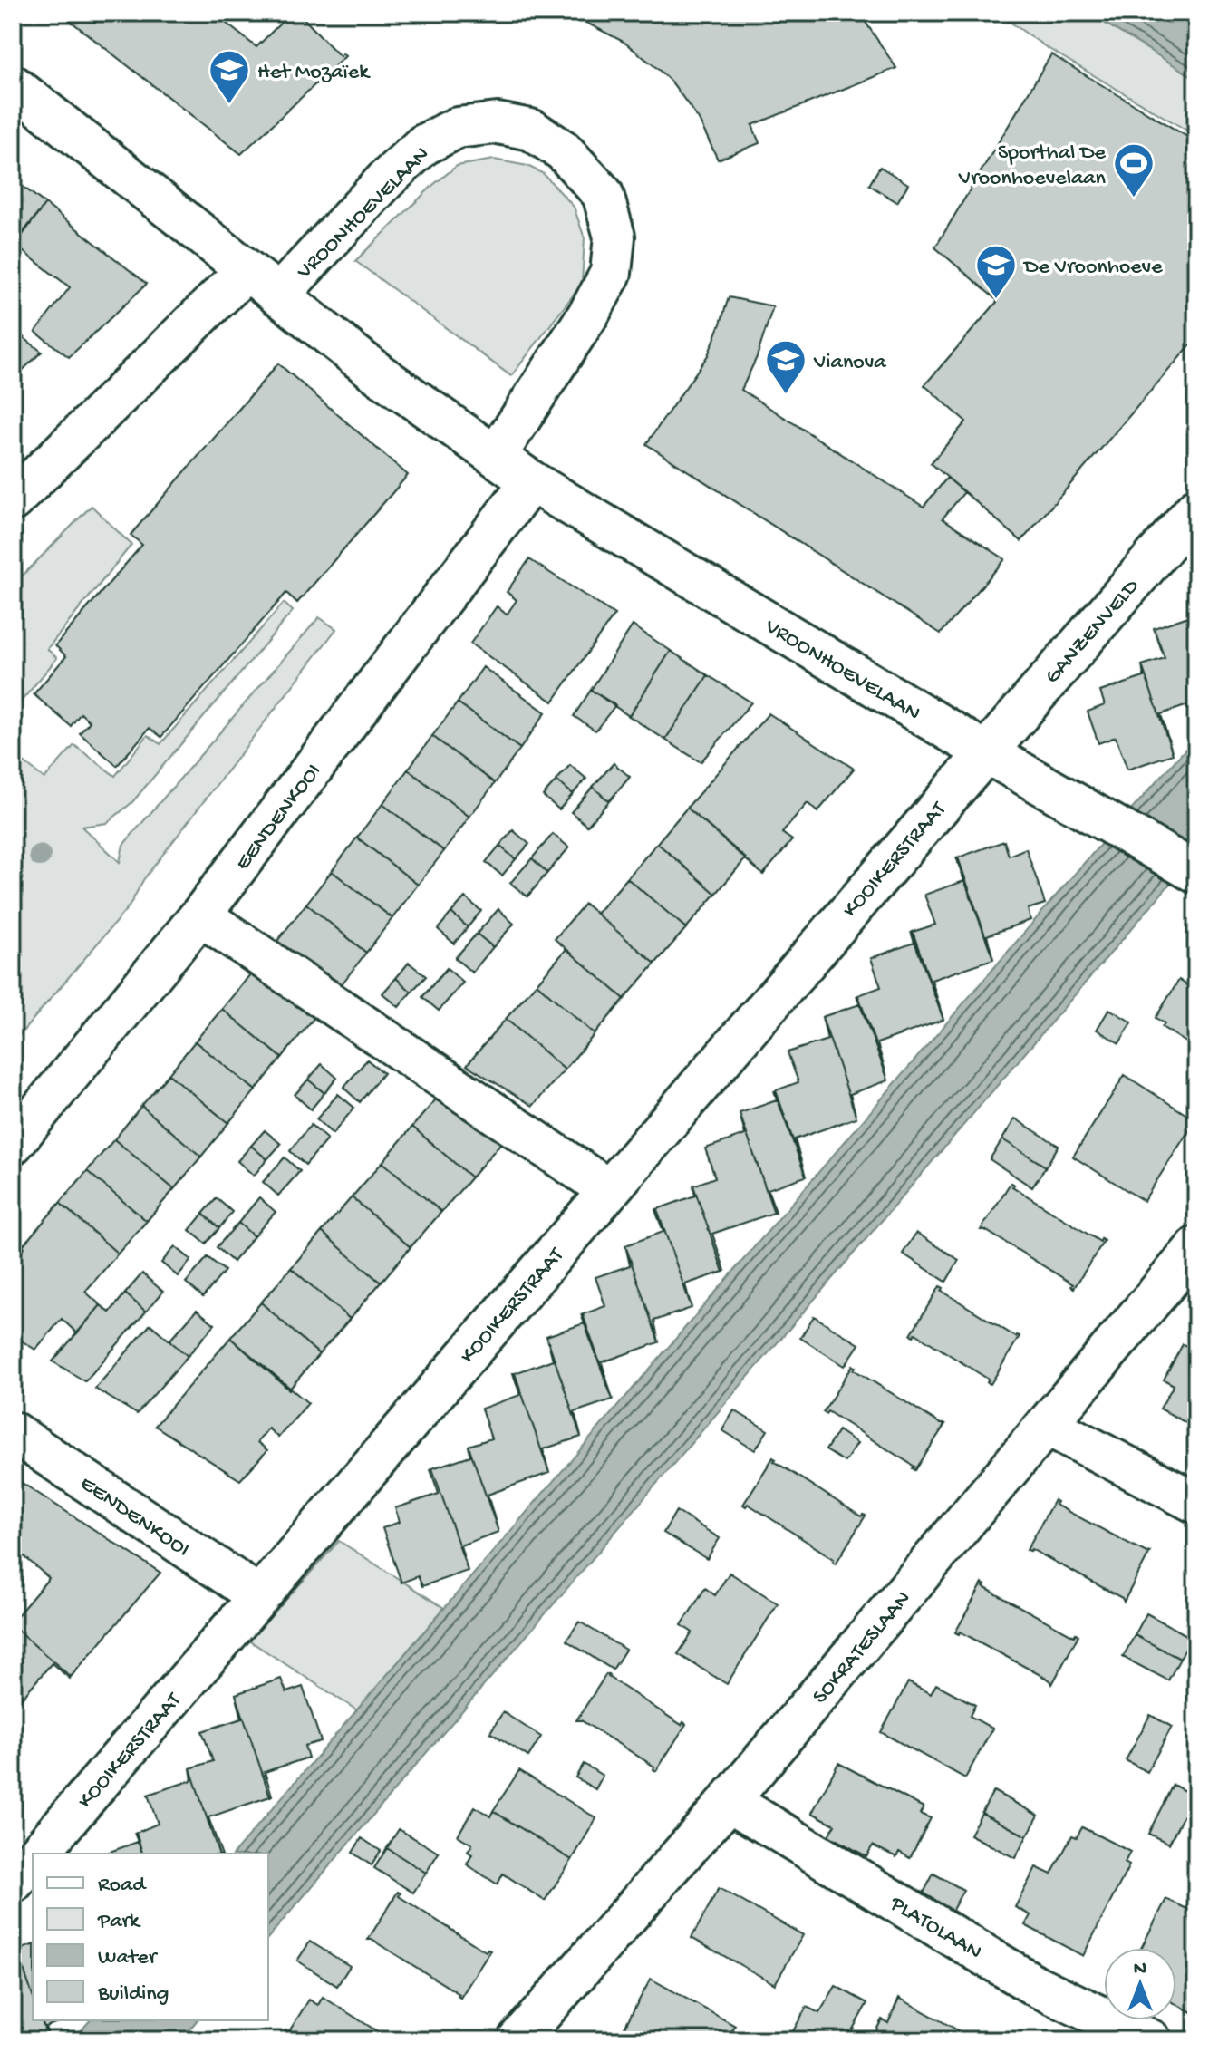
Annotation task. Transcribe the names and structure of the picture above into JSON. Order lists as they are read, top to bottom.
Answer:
{
  "streets": {
    "street": [
      "VROONHOEVELAAN",
      "GANZENVELD",
      "EENDENKOOI",
      "KOOIKERSTRAAT",
      "SOKRATESLAAN",
      "PLATOLAAN"
    ]
  },
  "crossings": [
    ["VROONHOEVELAAN", "GANZENVELD"],
    ["VROONHOEVELAAN", "EENDENKOOI"],
    ["VROONHOEVELAAN", "KOOIKERSTRAAT"],
    ["GANZENVELD", "KOOIKERSTRAAT"],
    ["EENDENKOOI", "KOOIKERSTRAAT"],
    ["SOKRATESLAAN", "PLATOLAAN"]
  ],
  "places": {
    "school or university": ["Het Mozaïek", "De Vroonhoeve", "Vianova"],
    "sports": ["Sporthal De Vroonhoevelaan"]
  },
  "legend": [
    "Road",
    "Park",
    "Water",
    "Building"
  ],
  "north": "top"
}
